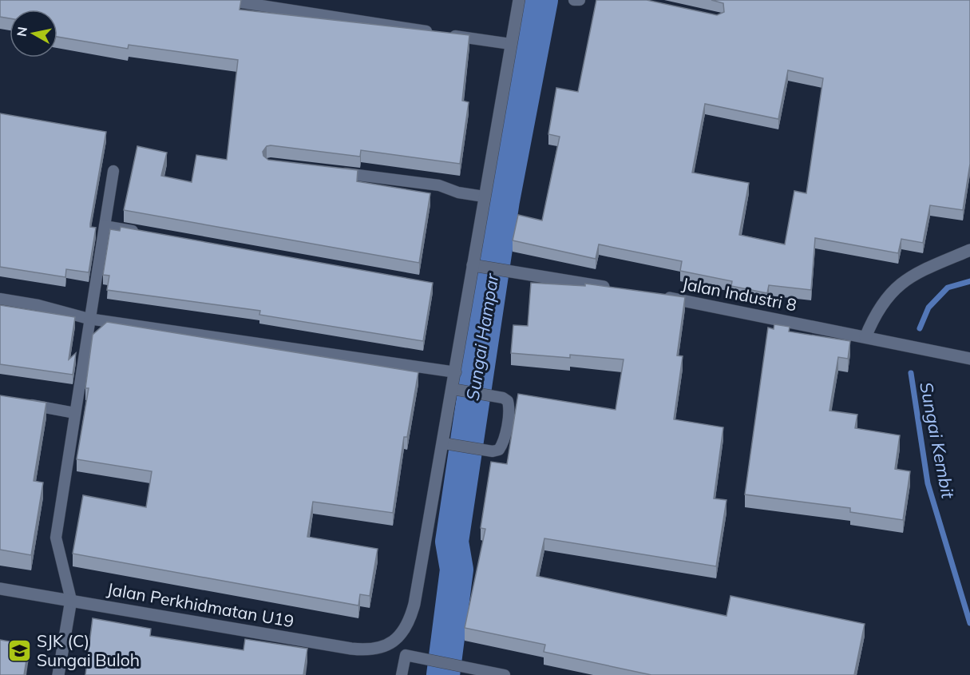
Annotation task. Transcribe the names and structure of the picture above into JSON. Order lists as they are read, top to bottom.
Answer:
{
  "streets": {
    "street": ["Jalan Industri 8", "Jalan Perkhidmatan U19"]
  },
  "water": ["Sungai Hampar", "Sungai Kembit"],
  "places": {
    "school or university": ["SJK (C) Sungai Buloh"]
  },
  "north": "left"
}
